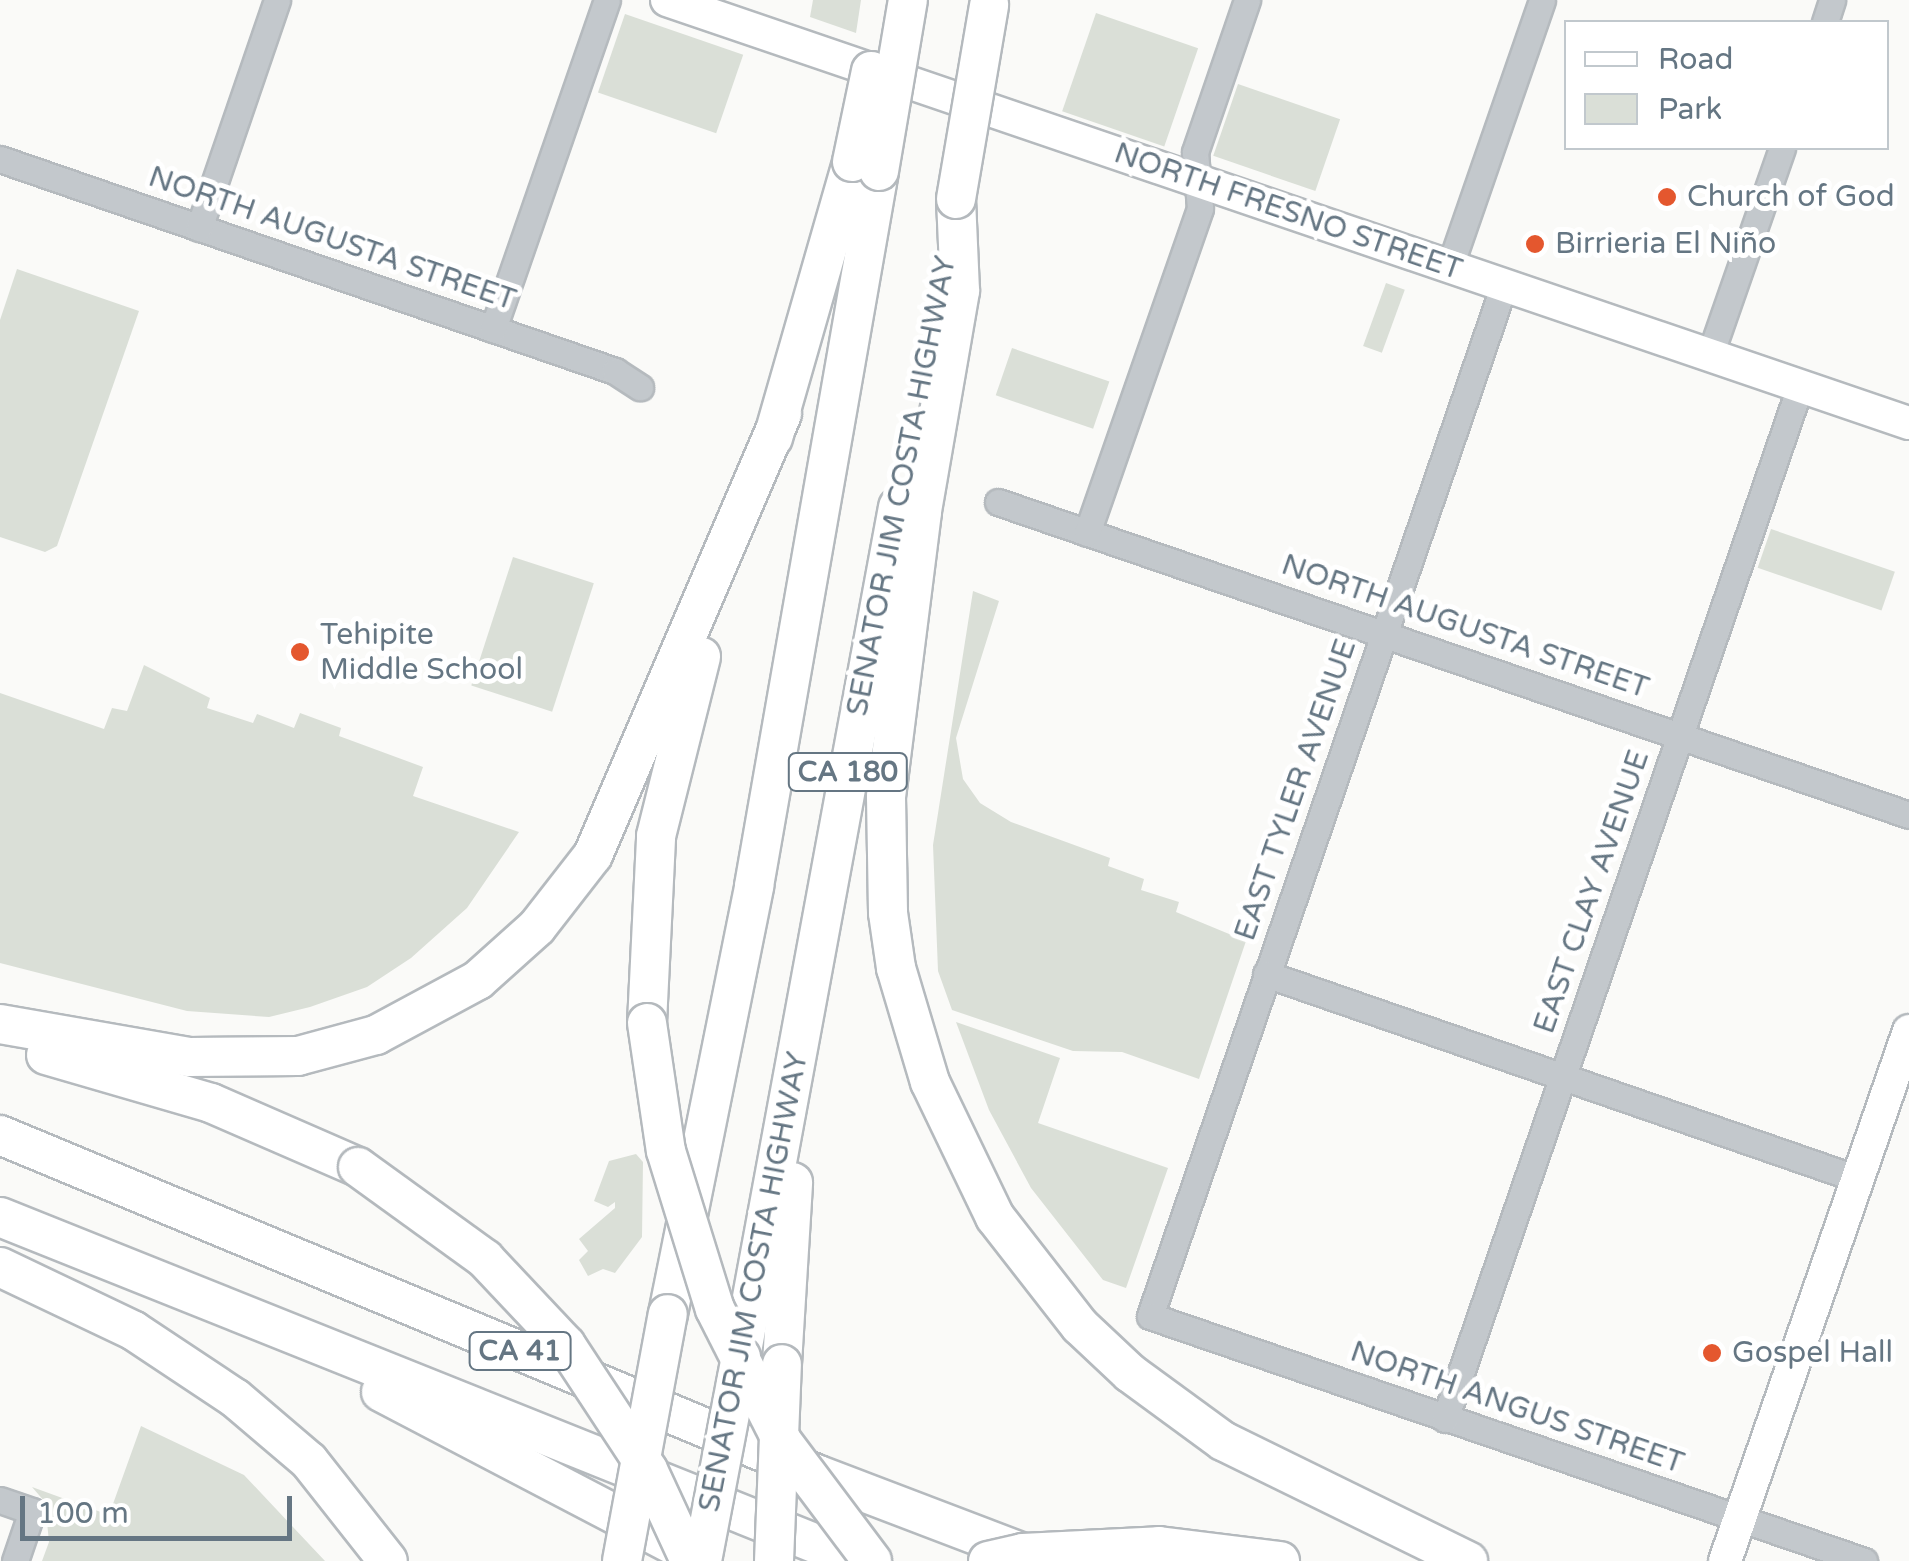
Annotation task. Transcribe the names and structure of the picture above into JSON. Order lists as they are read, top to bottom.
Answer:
{
  "streets": {
    "highway": ["SENATOR JIM COSTA HIGHWAY", "CA 180", "CA 41"],
    "main road": ["NORTH FRESNO STREET"],
    "street": [
      "NORTH AUGUSTA STREET",
      "EAST TYLER AVENUE",
      "EAST CLAY AVENUE",
      "NORTH ANGUS STREET"
    ]
  },
  "crossings": [
    ["NORTH FRESNO STREET", "EAST TYLER AVENUE"],
    ["NORTH FRESNO STREET", "EAST CLAY AVENUE"],
    ["NORTH AUGUSTA STREET", "EAST TYLER AVENUE"],
    ["NORTH AUGUSTA STREET", "EAST CLAY AVENUE"],
    ["EAST TYLER AVENUE", "NORTH ANGUS STREET"],
    ["EAST CLAY AVENUE", "NORTH ANGUS STREET"]
  ],
  "places": [
    "Church of God",
    "Birrieria El Niño",
    "Tehipite Middle School",
    "Gospel Hall"
  ],
  "legend": ["Road", "Park"],
  "scale_bar": "100 m"
}
